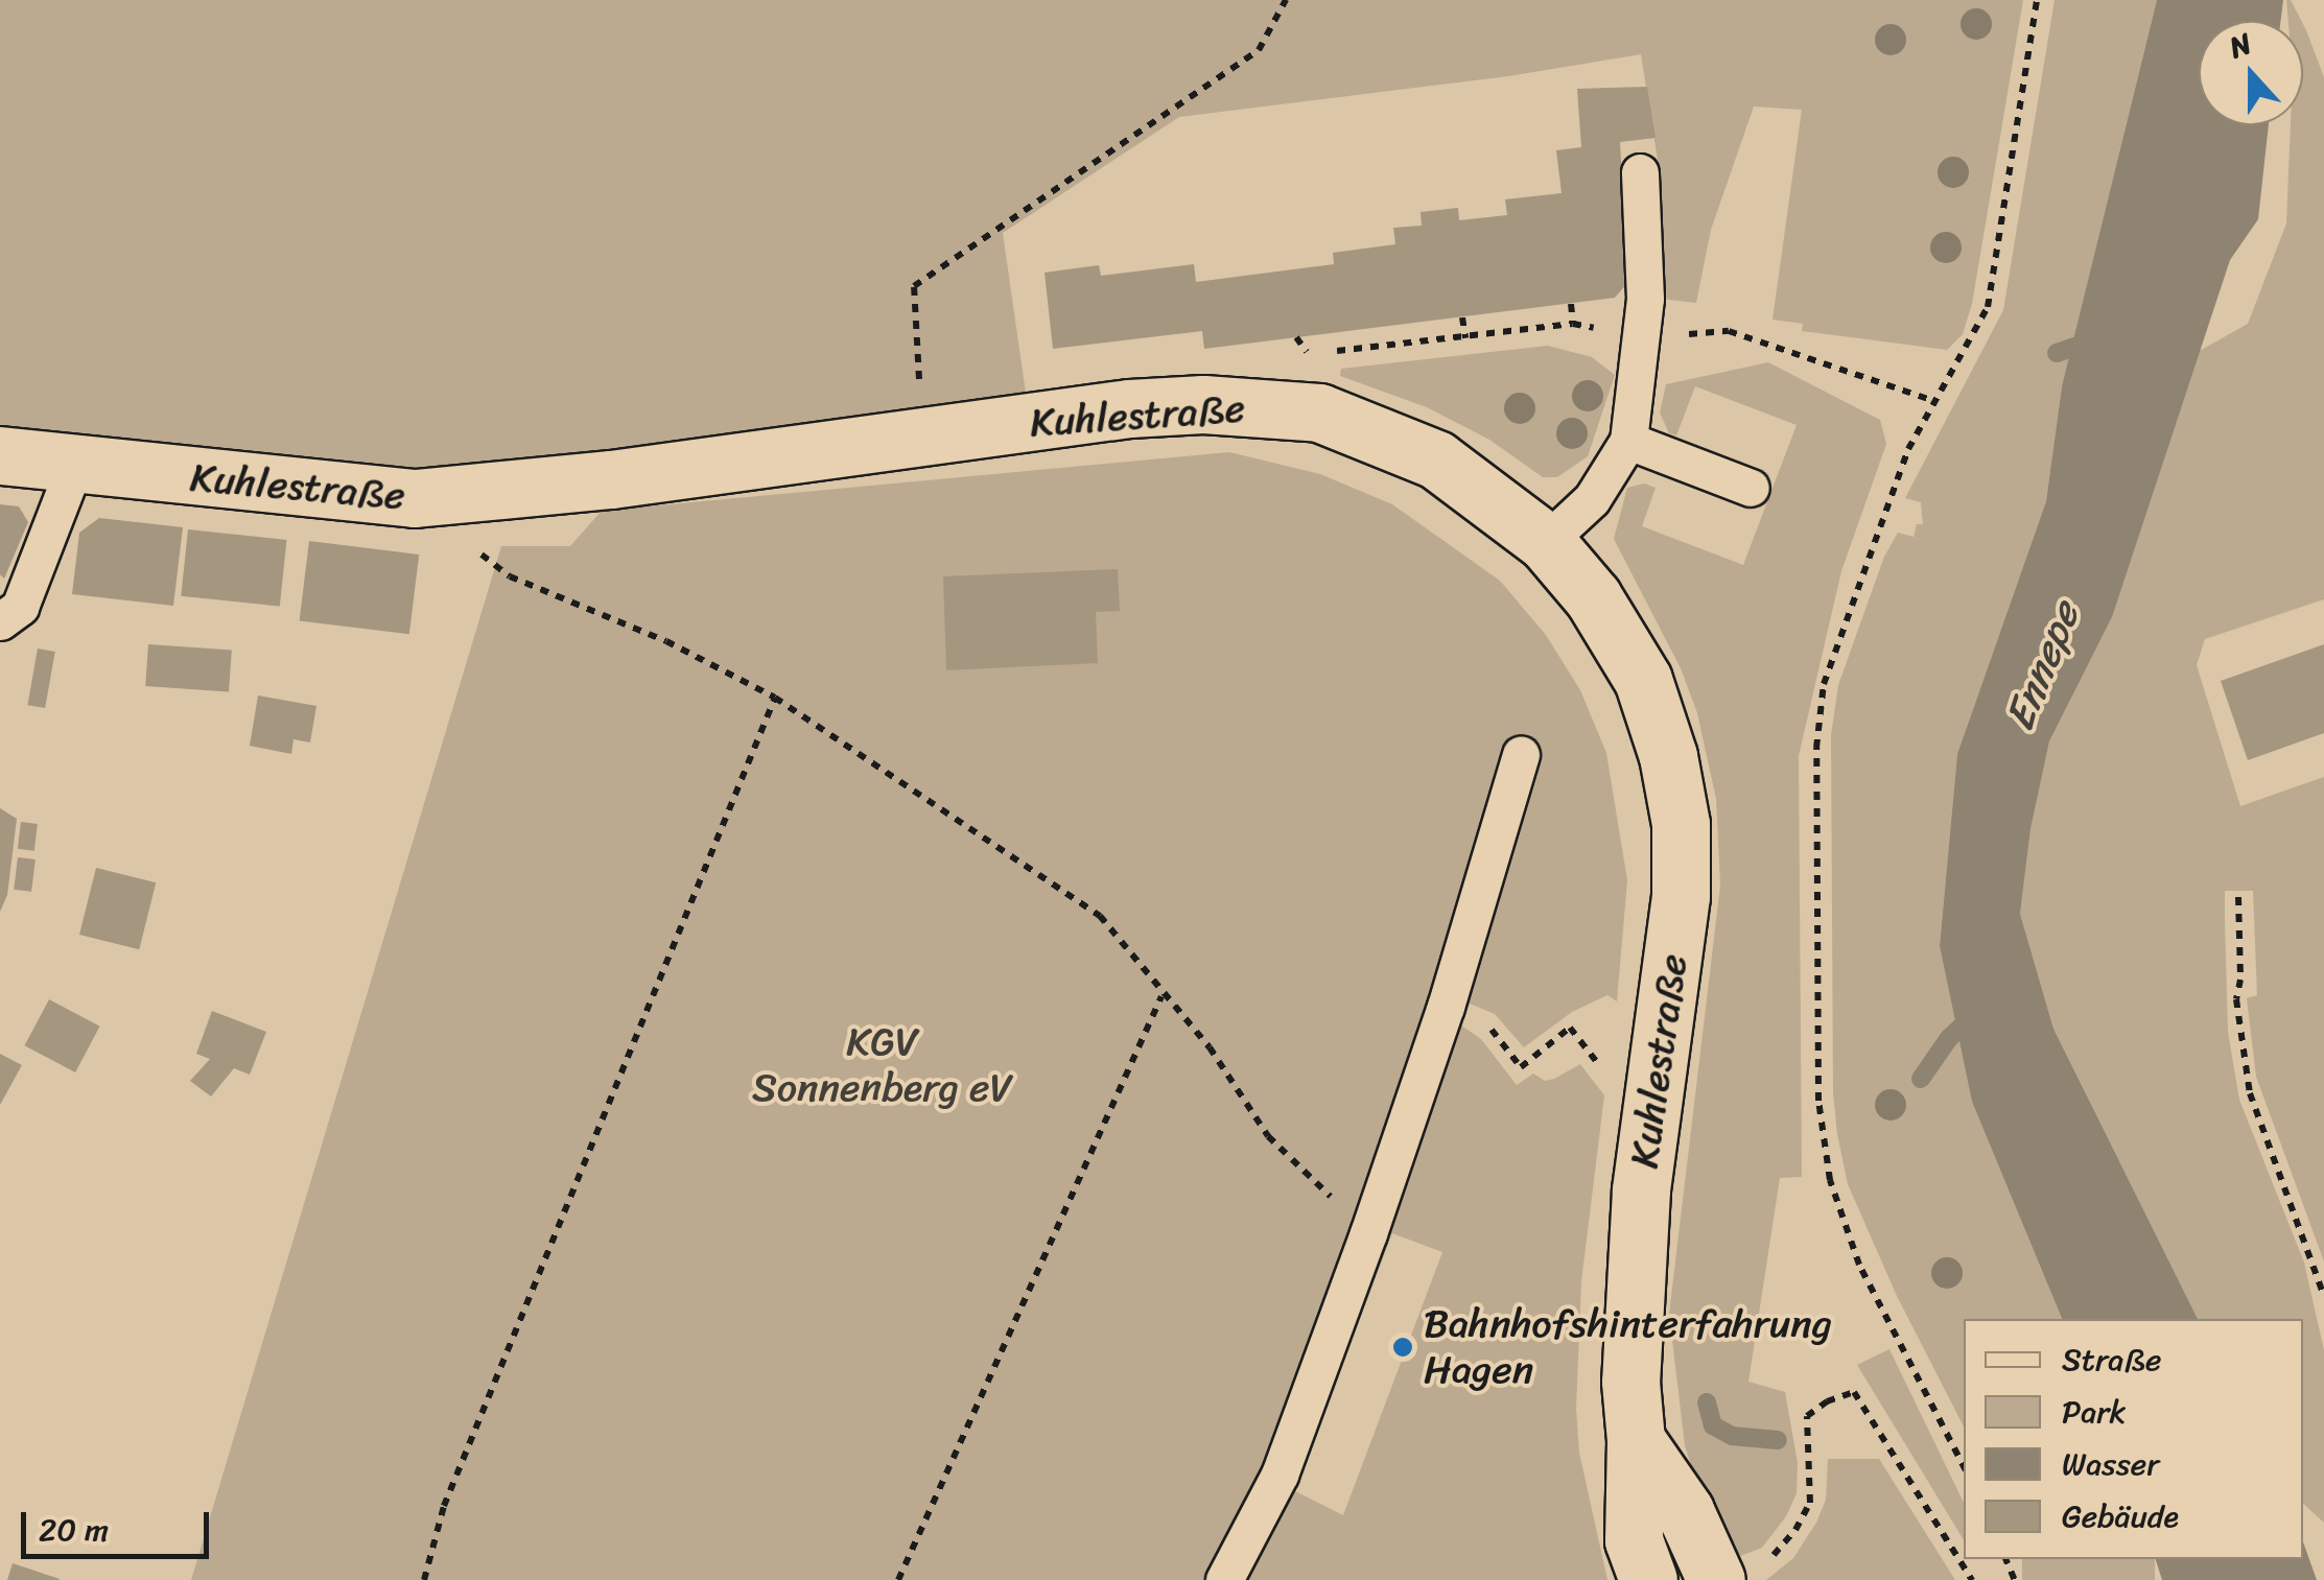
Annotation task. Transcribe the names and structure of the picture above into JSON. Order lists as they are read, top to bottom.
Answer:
{
  "streets": {
    "street": ["Kuhlestraße"]
  },
  "water": ["Ennepe"],
  "parks": ["KGV Sonnenberg eV"],
  "places": ["Bahnhofshinterfahrung Hagen"],
  "legend": [
    "Straße",
    "Park",
    "Wasser",
    "Gebäude"
  ],
  "scale_bar": "20 m",
  "north": "top"
}
